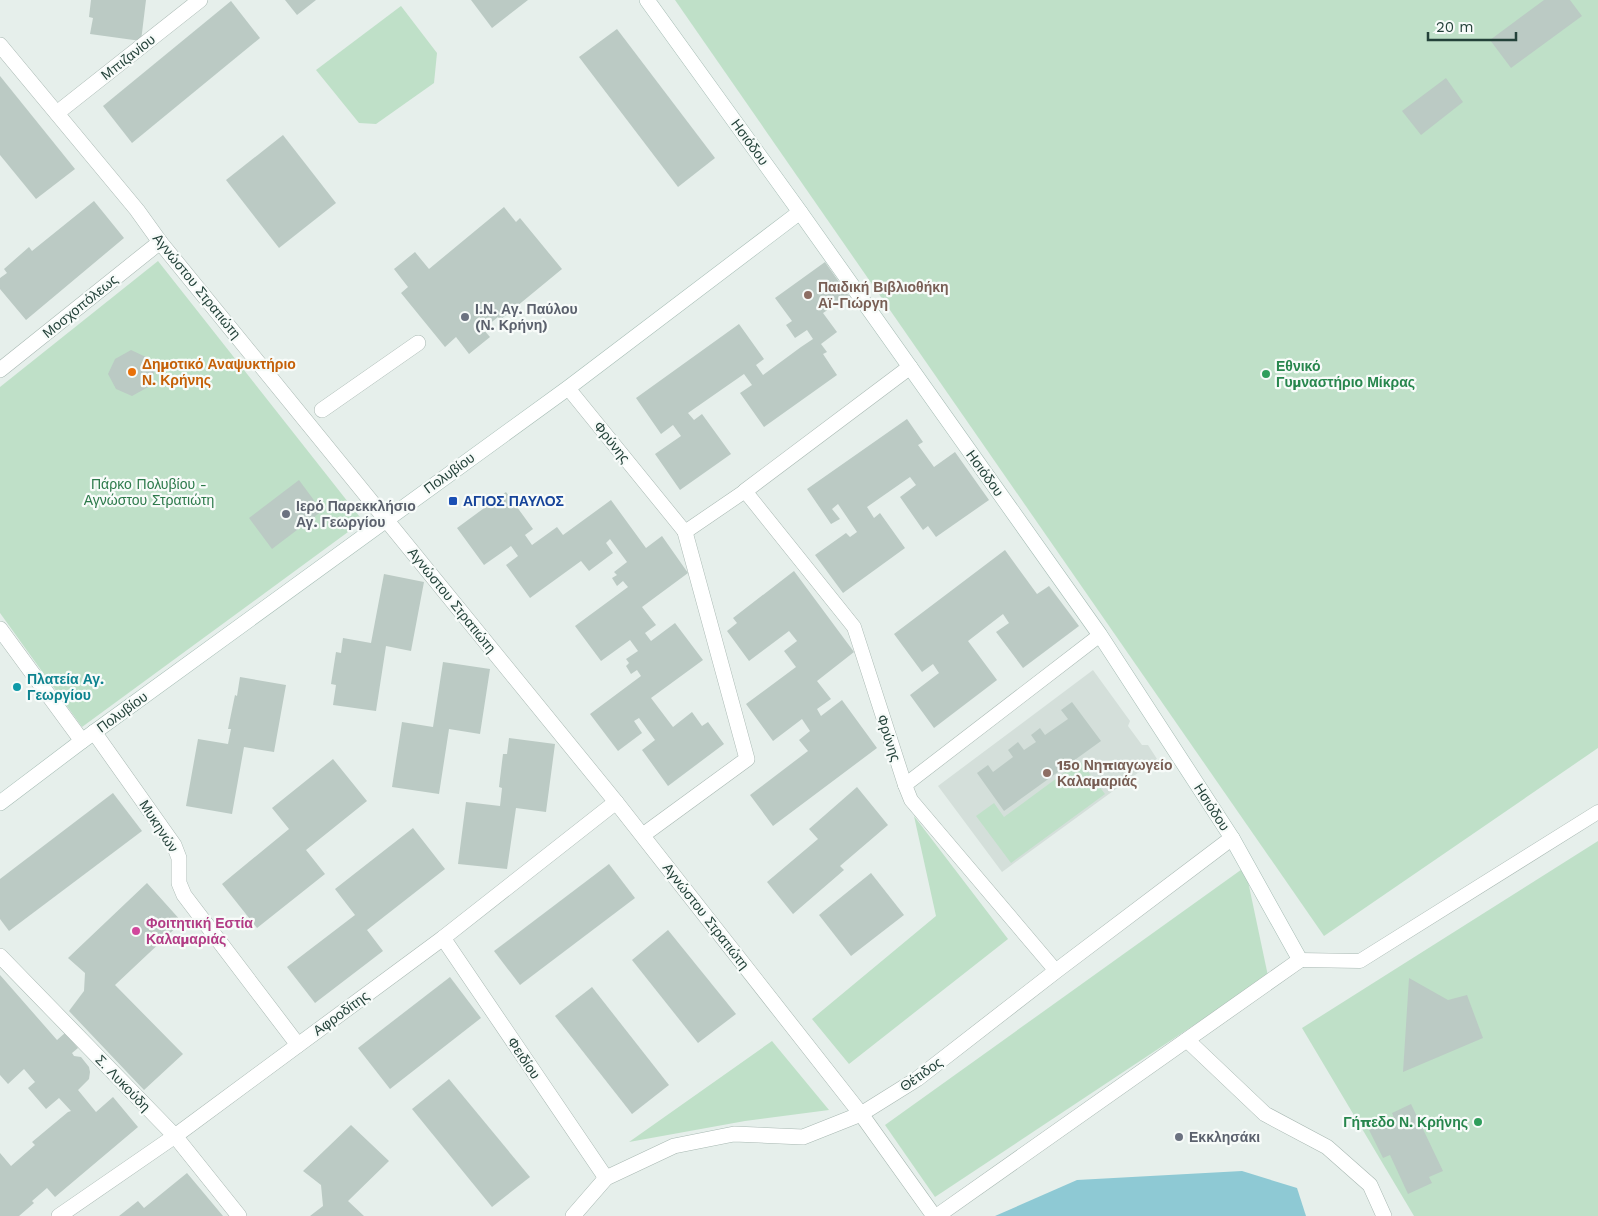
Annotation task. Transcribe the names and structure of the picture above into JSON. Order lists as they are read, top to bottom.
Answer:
{
  "streets": {
    "street": [
      "Μπιζανίου",
      "Ησιόδου",
      "Αγνώστου Στρατιώτη",
      "Μοσχοπόλεως",
      "Πολυβίου",
      "Μυκηνών",
      "Αφροδίτης",
      "Φειδίου",
      "Θέτιδος",
      "Σ. Λυκούδη"
    ],
    "lane": ["Φρύνης"]
  },
  "crossings": [
    ["Μπιζανίου", "Αγνώστου Στρατιώτη"],
    ["Ησιόδου", "Πολυβίου"],
    ["Ησιόδου", "Θέτιδος"],
    ["Αγνώστου Στρατιώτη", "Μοσχοπόλεως"],
    ["Αγνώστου Στρατιώτη", "Πολυβίου"],
    ["Αγνώστου Στρατιώτη", "Αφροδίτης"],
    ["Αγνώστου Στρατιώτη", "Θέτιδος"],
    ["Φρύνης", "Πολυβίου"],
    ["Φρύνης", "Θέτιδος"],
    ["Πολυβίου", "Μυκηνών"],
    ["Μυκηνών", "Αφροδίτης"],
    ["Αφροδίτης", "Φειδίου"],
    ["Αφροδίτης", "Σ. Λυκούδη"],
    ["Φειδίου", "Θέτιδος"]
  ],
  "parks": ["Πάρκο Πολυβίου - Αγνώστου Στρατιώτη"],
  "places": {
    "other": [
      "Παιδική Βιβλιοθήκη Αϊ-Γιώργη",
      "Ι.Ν. Αγ. Παύλου (Ν. Κρήνη)",
      "Δημοτικό Αναψυκτήριο Ν. Κρήνης",
      "Εθνικό Γυμναστήριο Μίκρας",
      "Ιερό Παρεκκλήσιο Αγ. Γεωργίου",
      "Πλατεία Αγ. Γεωργίου",
      "15ο Νηπιαγωγείο Καλαμαριάς",
      "Φοιτητική Εστία Καλαμαριάς",
      "Γήπεδο Ν. Κρήνης",
      "Εκκλησάκι"
    ],
    "transit": ["ΑΓΙΟΣ ΠΑΥΛΟΣ"]
  },
  "scale_bar": "20 m"
}
